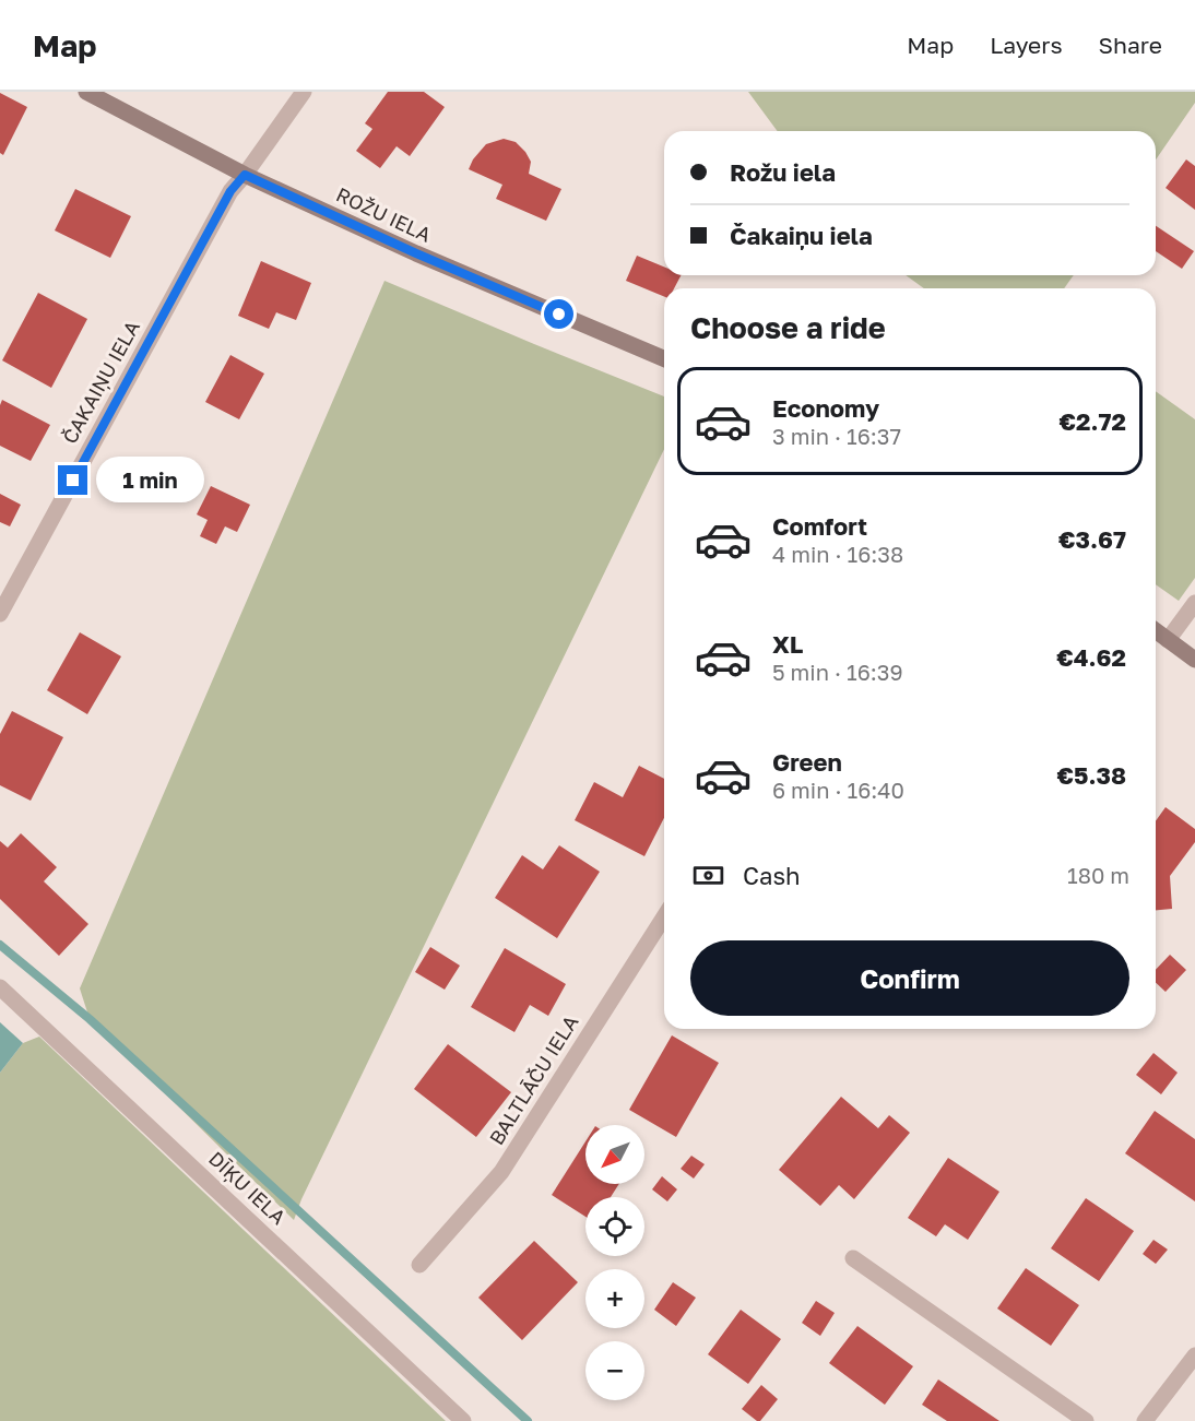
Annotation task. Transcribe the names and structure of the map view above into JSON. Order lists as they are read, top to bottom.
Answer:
{
  "streets": {
    "street": [
      "ROŽU IELA",
      "ČAKAIŅU IELA",
      "BALTLĀČU IELA",
      "DĪĶU IELA"
    ]
  },
  "crossings": [
    ["ROŽU IELA", "ČAKAIŅU IELA"]
  ],
  "north": "bottom left",
  "page": {
    "header": "Map",
    "nav": ["Map", "Layers", "Share"],
    "banner": ["Rožu iela", "Čakaiņu iela"],
    "heading": "Choose a ride",
    "list": [
      {
        "name": "Economy",
        "note": "3 min · 16:37",
        "value": "€2.72"
      },
      {
        "name": "Comfort",
        "note": "4 min · 16:38",
        "value": "€3.67"
      },
      {
        "name": "XL",
        "note": "5 min · 16:39",
        "value": "€4.62"
      },
      {
        "name": "Green",
        "note": "6 min · 16:40",
        "value": "€5.38"
      }
    ],
    "bubble": "1 min",
    "pay": ["Cash", "180 m"],
    "buttons": "Confirm",
    "map_buttons": ["+", "−"]
  }
}
